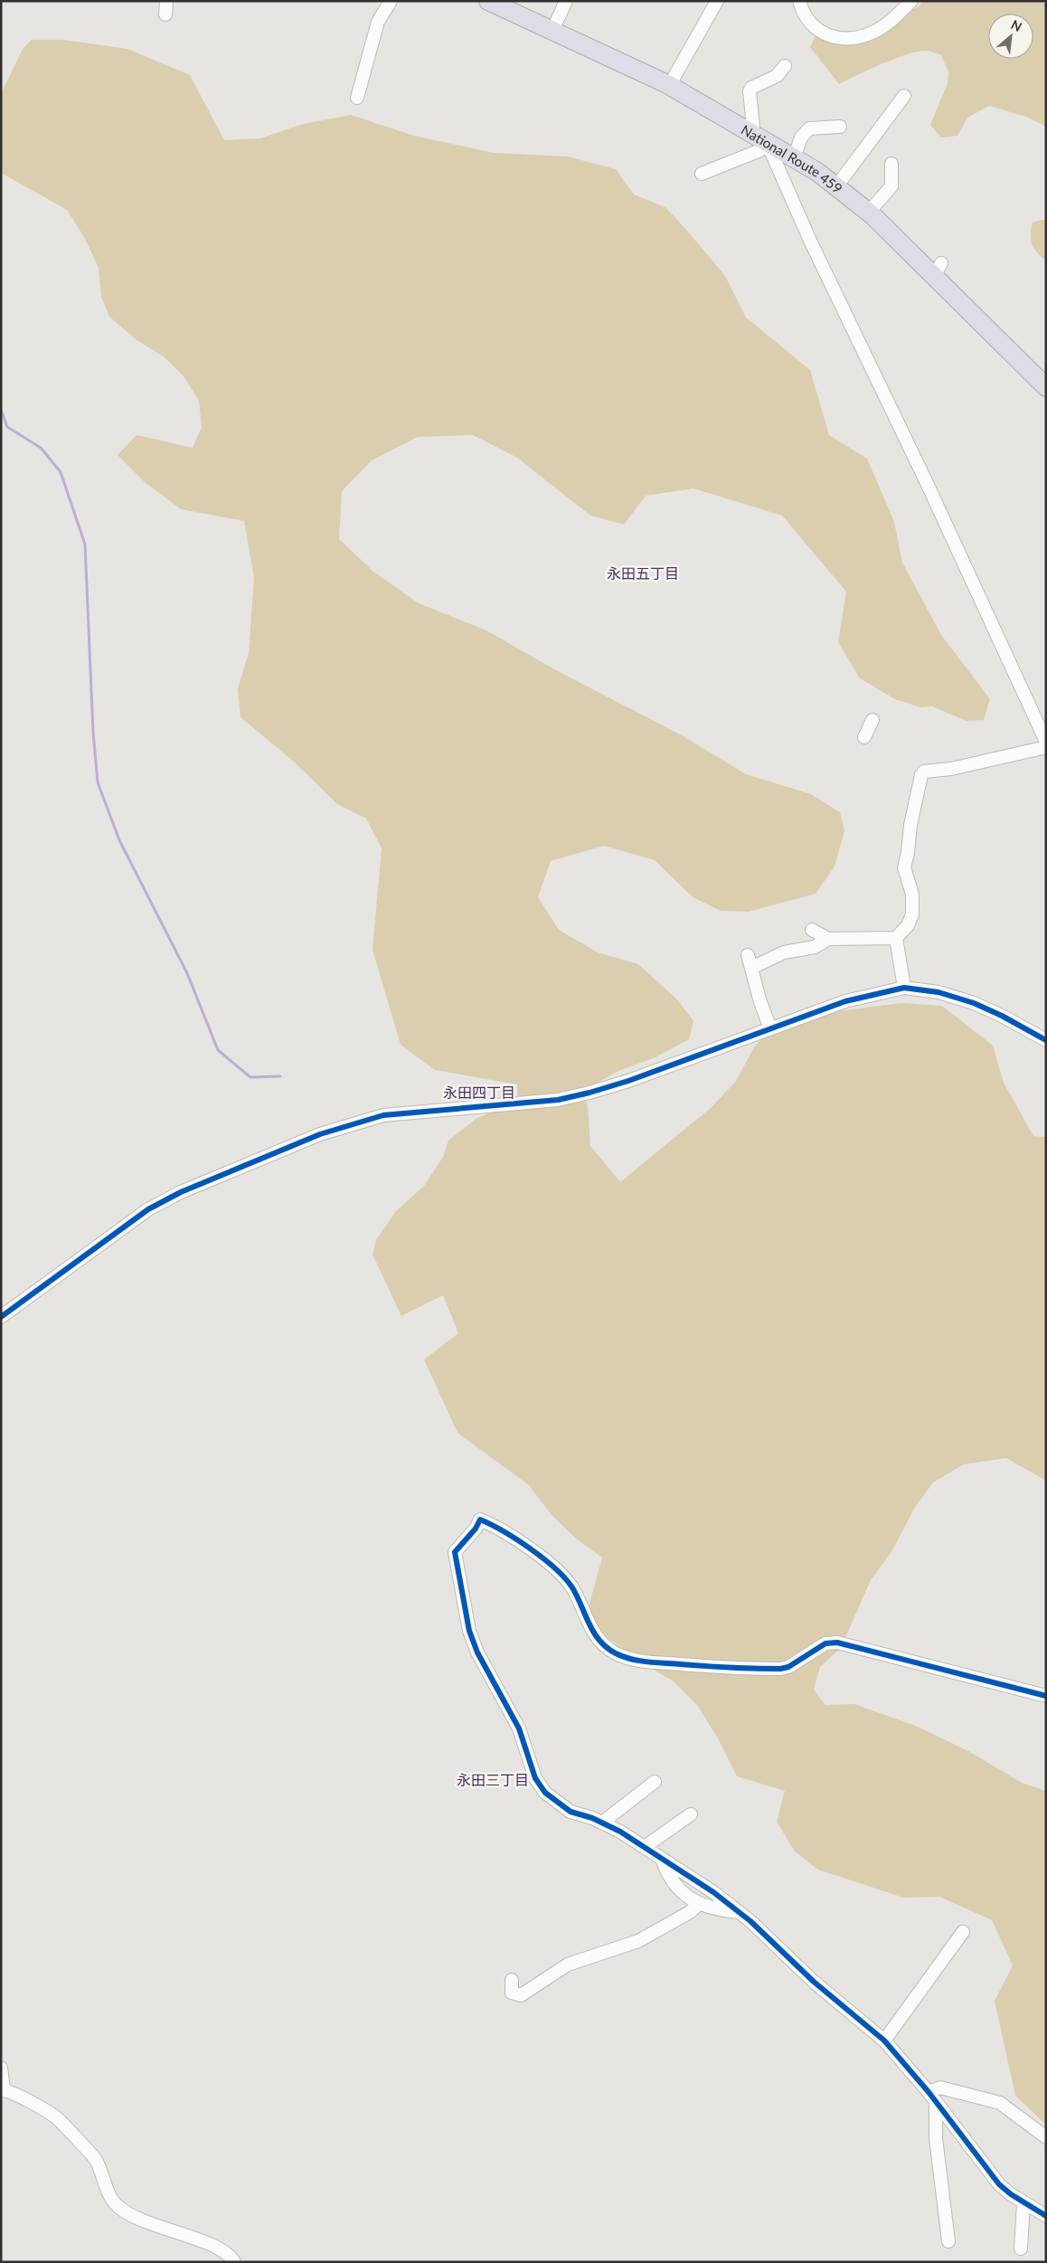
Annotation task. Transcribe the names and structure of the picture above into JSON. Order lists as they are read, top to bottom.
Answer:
{
  "streets": {
    "highway": ["National Route 459"]
  },
  "districts": ["永田五丁目", "永田四丁目", "永田三丁目"],
  "north": "top right"
}
